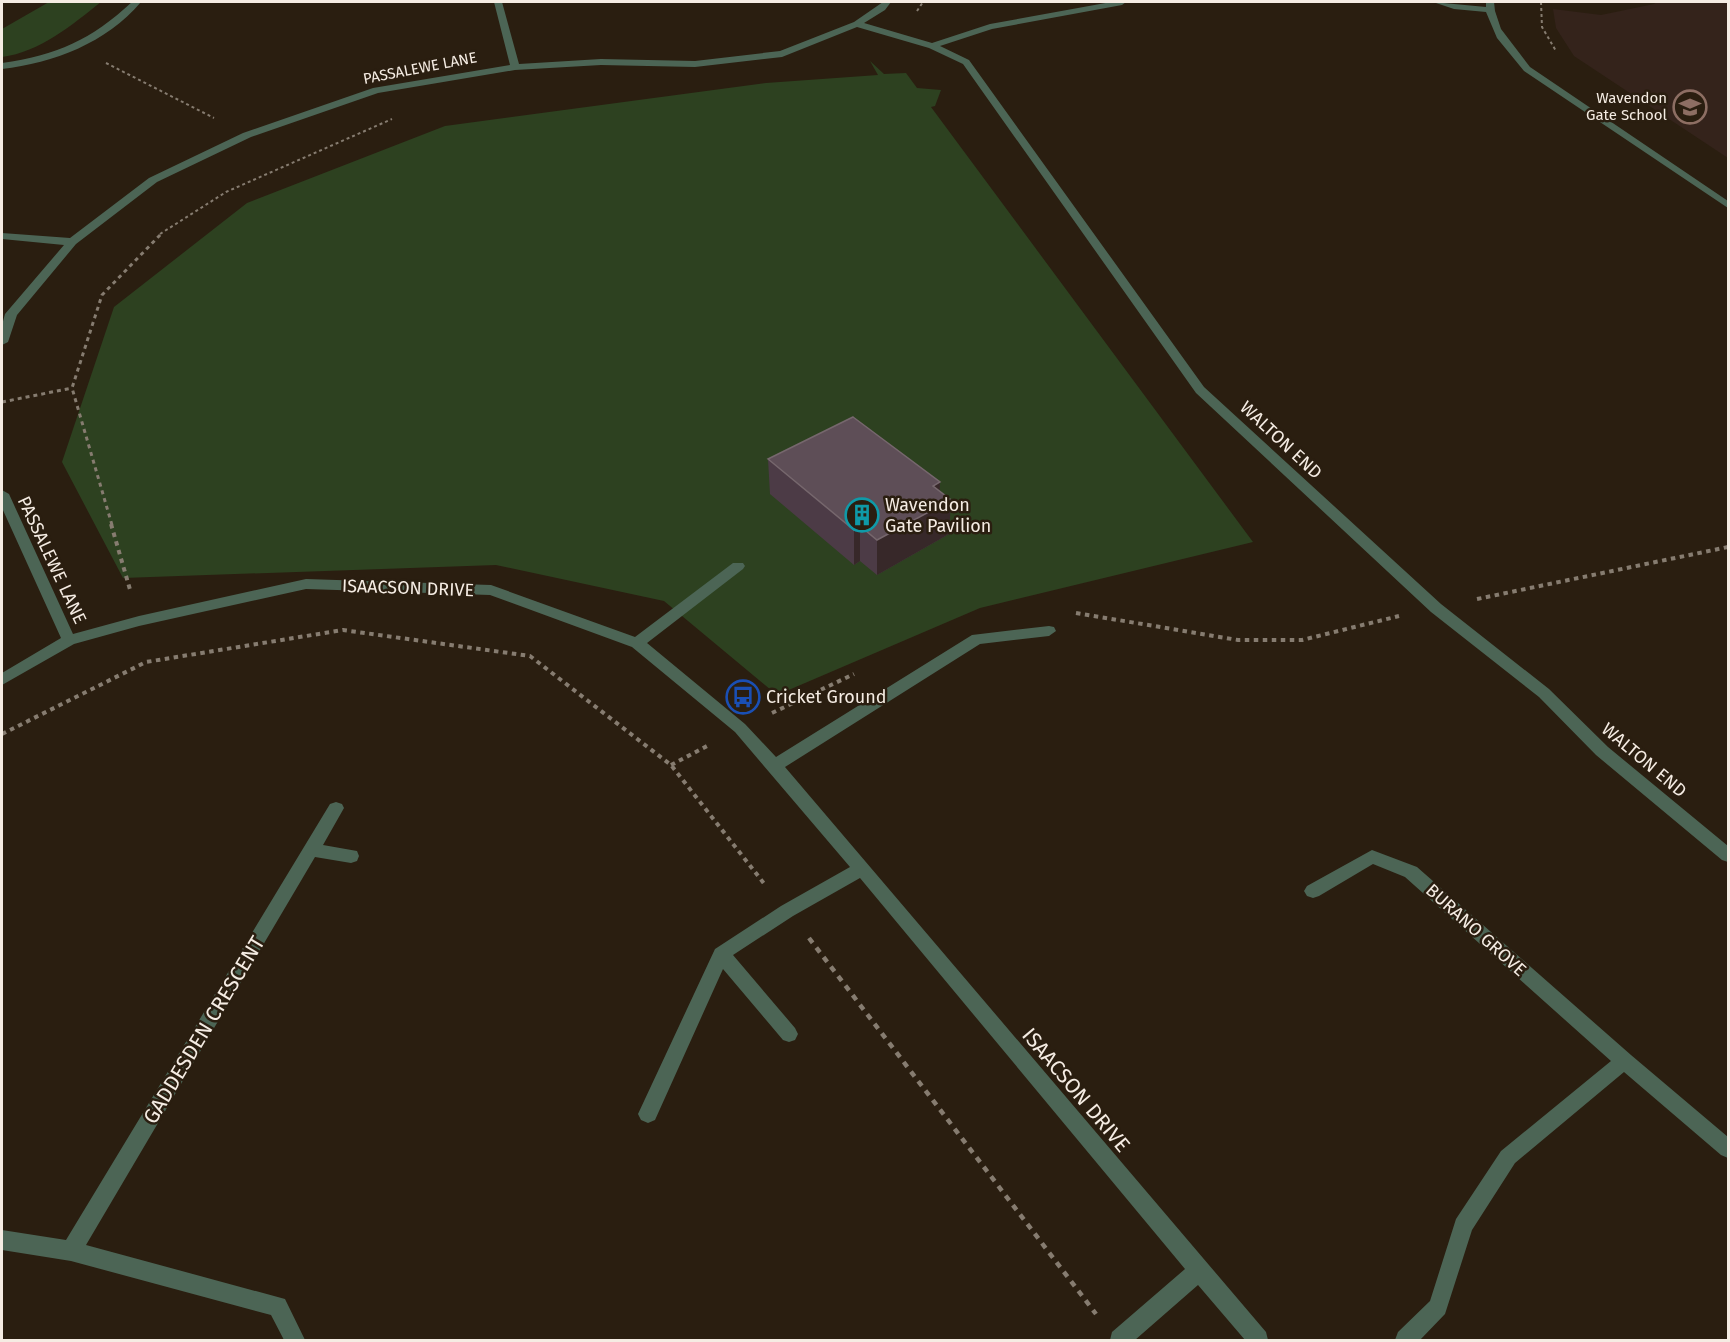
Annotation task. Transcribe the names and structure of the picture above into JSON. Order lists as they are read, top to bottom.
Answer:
{
  "streets": {
    "street": [
      "PASSALEWE LANE",
      "WALTON END",
      "ISAACSON DRIVE",
      "BURANO GROVE",
      "GADDESDEN CRESCENT"
    ]
  },
  "crossings": [
    ["PASSALEWE LANE", "WALTON END"],
    ["PASSALEWE LANE", "ISAACSON DRIVE"]
  ],
  "places": {
    "school or university": ["Wavendon Gate School"],
    "building": ["Wavendon Gate Pavilion"],
    "bus stop": ["Cricket Ground"]
  }
}
